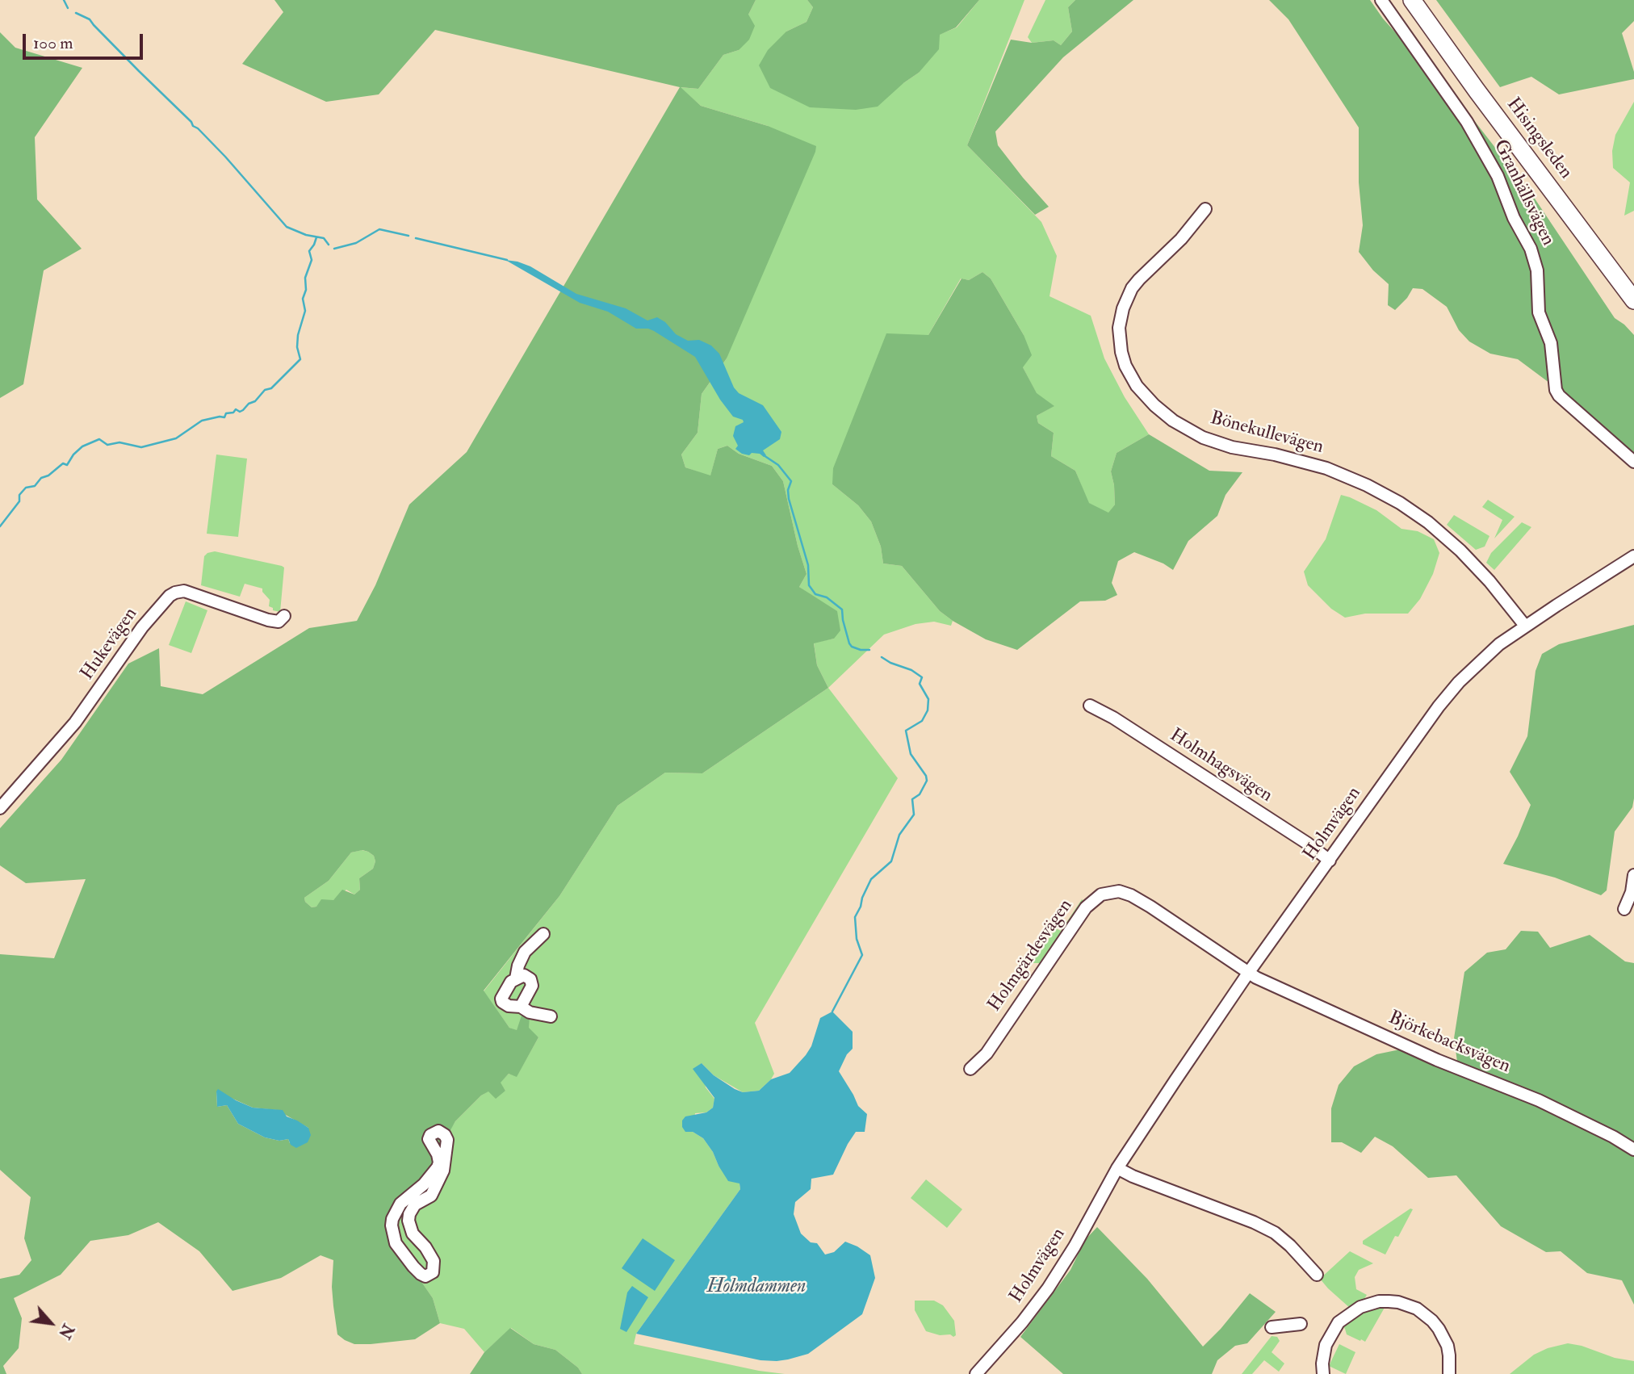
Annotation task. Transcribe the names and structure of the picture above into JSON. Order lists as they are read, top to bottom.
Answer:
{
  "streets": {
    "highway": ["Hisingsleden"],
    "street": [
      "Granhällsvägen",
      "Bönekullevägen",
      "Hukevägen",
      "Holmhagsvägen",
      "Holmvägen",
      "Holmgärdesvägen",
      "Björkebacksvägen"
    ]
  },
  "crossings": [
    ["Bönekullevägen", "Holmvägen"],
    ["Holmhagsvägen", "Holmvägen"],
    ["Holmvägen", "Holmgärdesvägen"],
    ["Holmvägen", "Björkebacksvägen"],
    ["Holmgärdesvägen", "Björkebacksvägen"]
  ],
  "water": ["Holmdammen"],
  "scale_bar": "100 m",
  "north": "bottom right"
}
